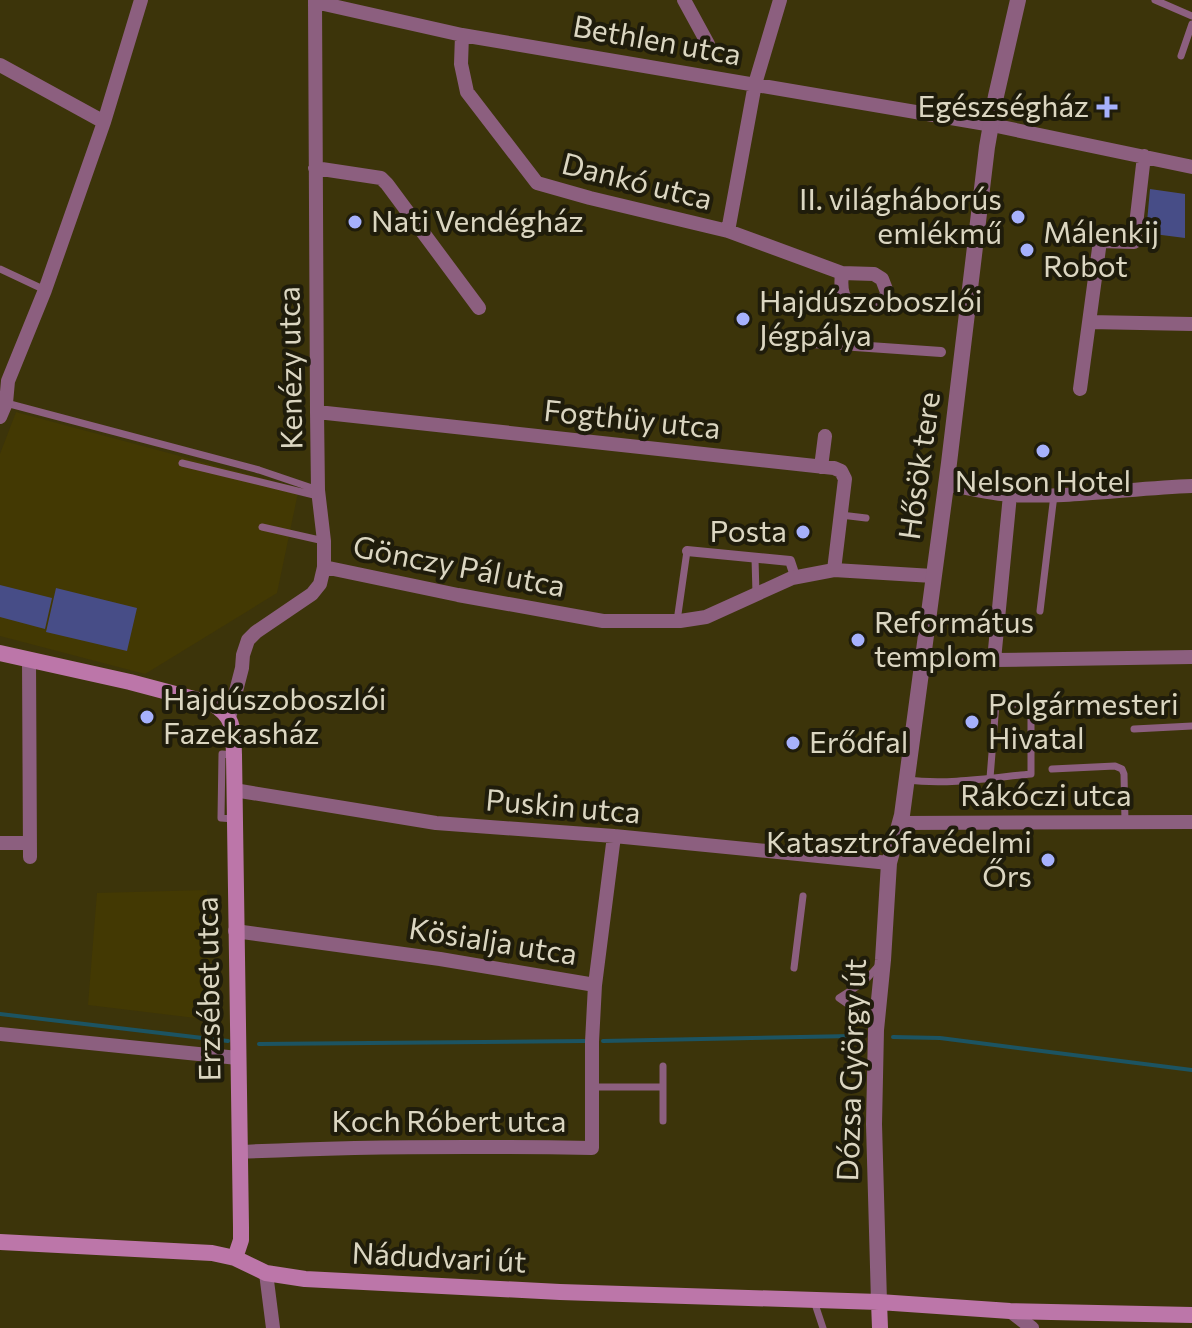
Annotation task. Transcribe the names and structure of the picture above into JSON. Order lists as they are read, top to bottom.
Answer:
{
  "streets": {
    "main road": ["Erzsébet utca", "Dózsa György út", "Nádudvari út"],
    "street": [
      "Bethlen utca",
      "Dankó utca",
      "Kenézy utca",
      "Fogthüy utca",
      "Hősök tere",
      "Gönczy Pál utca",
      "Rákóczi utca",
      "Puskin utca",
      "Kösialja utca",
      "Koch Róbert utca"
    ]
  },
  "crossings": [
    ["Bethlen utca", "Dankó utca"],
    ["Bethlen utca", "Kenézy utca"],
    ["Bethlen utca", "Hősök tere"],
    ["Kenézy utca", "Fogthüy utca"],
    ["Kenézy utca", "Gönczy Pál utca"],
    ["Hősök tere", "Gönczy Pál utca"],
    ["Hősök tere", "Rákóczi utca"],
    ["Hősök tere", "Dózsa György út"],
    ["Gönczy Pál utca", "Erzsébet utca"],
    ["Rákóczi utca", "Dózsa György út"],
    ["Puskin utca", "Kösialja utca"],
    ["Puskin utca", "Erzsébet utca"],
    ["Puskin utca", "Dózsa György út"],
    ["Kösialja utca", "Erzsébet utca"],
    ["Kösialja utca", "Koch Róbert utca"],
    ["Erzsébet utca", "Koch Róbert utca"],
    ["Erzsébet utca", "Nádudvari út"],
    ["Dózsa György út", "Nádudvari út"]
  ],
  "places": {
    "health": ["Egészségház"],
    "other": [
      "II. világháborús emlékmű",
      "Nati Vendégház",
      "Málenkij Robot",
      "Hajdúszoboszlói Jégpálya",
      "Nelson Hotel",
      "Posta",
      "Református templom",
      "Hajdúszoboszlói Fazekasház",
      "Polgármesteri Hivatal",
      "Erődfal",
      "Katasztrófavédelmi Őrs"
    ]
  }
}
